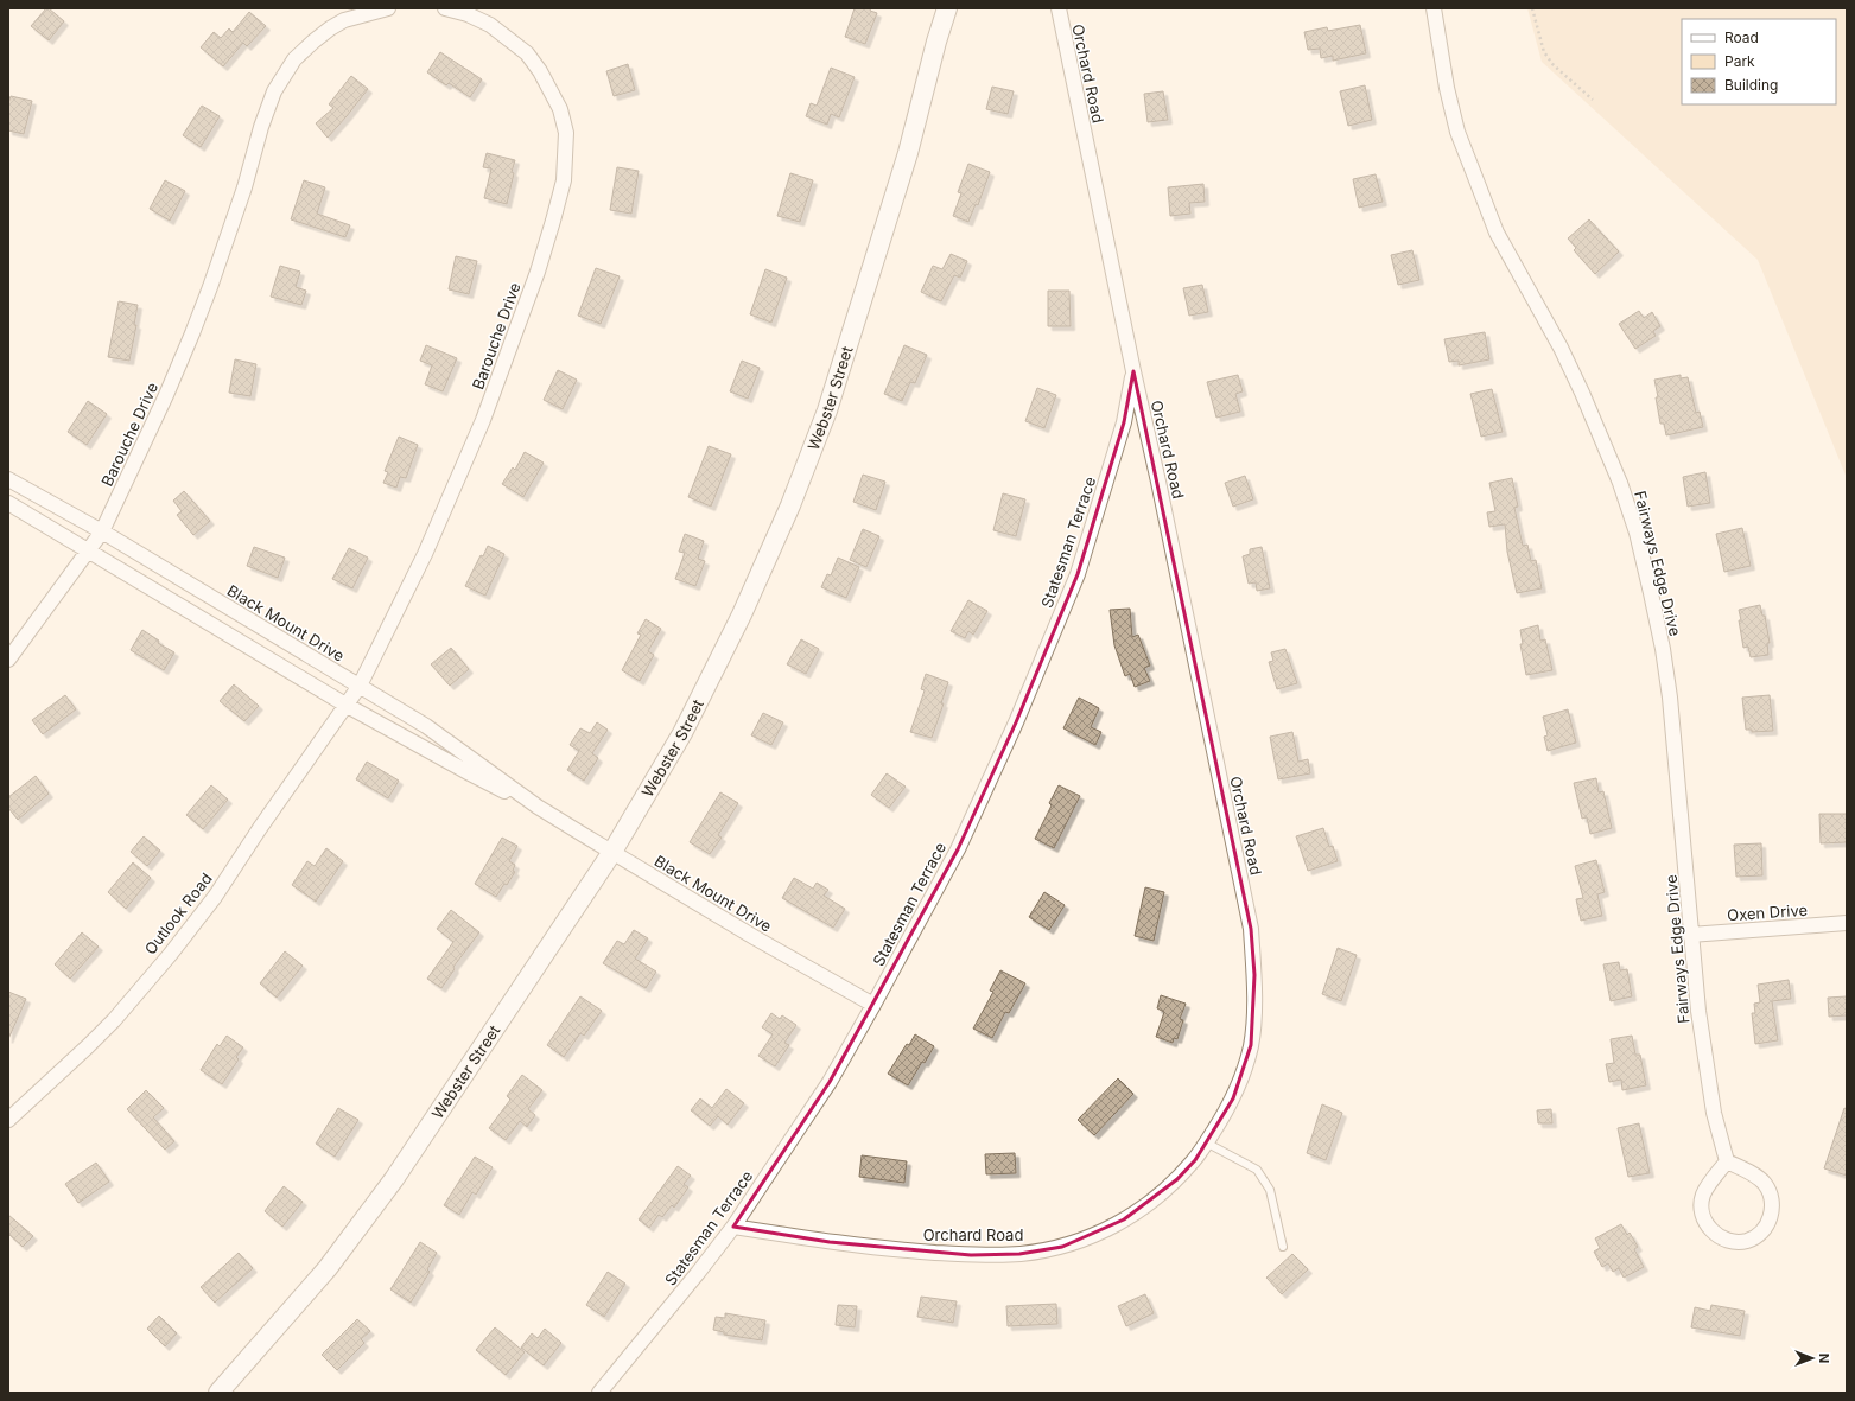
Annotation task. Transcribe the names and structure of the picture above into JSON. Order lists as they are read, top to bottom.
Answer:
{
  "streets": {
    "street": [
      "Orchard Road",
      "Barouche Drive",
      "Webster Street",
      "Statesman Terrace",
      "Fairways Edge Drive",
      "Black Mount Drive",
      "Oxen Drive",
      "Outlook Road"
    ]
  },
  "crossings": [
    ["Orchard Road", "Statesman Terrace"],
    ["Barouche Drive", "Black Mount Drive"],
    ["Barouche Drive", "Outlook Road"],
    ["Webster Street", "Black Mount Drive"],
    ["Statesman Terrace", "Black Mount Drive"],
    ["Fairways Edge Drive", "Oxen Drive"],
    ["Black Mount Drive", "Outlook Road"]
  ],
  "legend": ["Road", "Park", "Building"],
  "north": "right"
}
